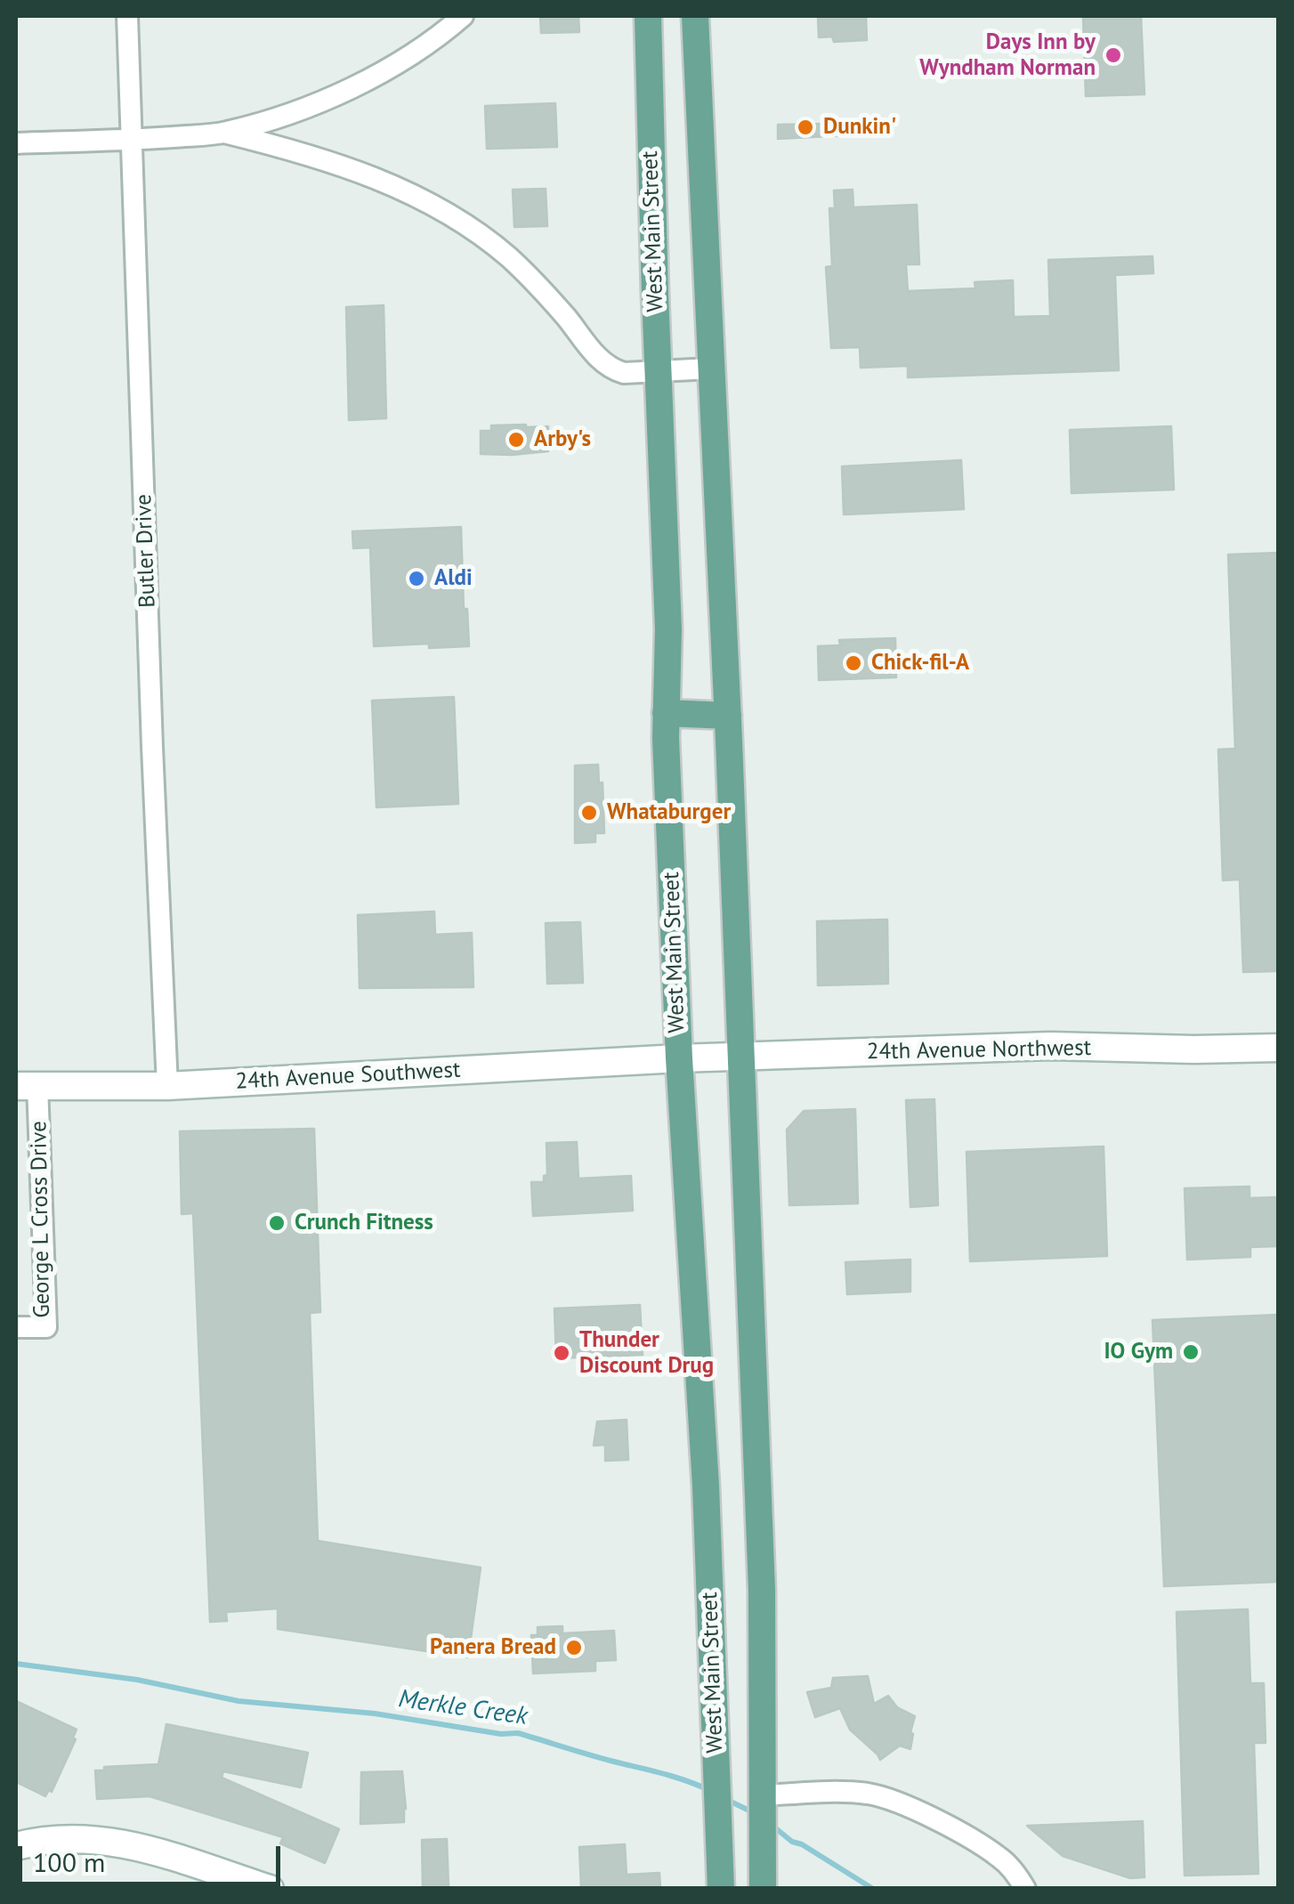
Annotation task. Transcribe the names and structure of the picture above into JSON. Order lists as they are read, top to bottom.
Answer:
{
  "streets": {
    "main road": ["West Main Street", "24th Avenue Northwest", "24th Avenue Southwest"],
    "street": ["Butler Drive", "George L Cross Drive"]
  },
  "crossings": [
    ["West Main Street", "24th Avenue Northwest"],
    ["West Main Street", "24th Avenue Southwest"],
    ["Butler Drive", "24th Avenue Southwest"],
    ["24th Avenue Northwest", "24th Avenue Southwest"],
    ["24th Avenue Southwest", "George L Cross Drive"]
  ],
  "water": ["Merkle Creek"],
  "places": [
    "Days Inn by Wyndham Norman",
    "Dunkin'",
    "Arby's",
    "Aldi",
    "Chick-fil-A",
    "Whataburger",
    "Crunch Fitness",
    "IO Gym",
    "Thunder Discount Drug",
    "Panera Bread"
  ],
  "scale_bar": "100 m"
}
